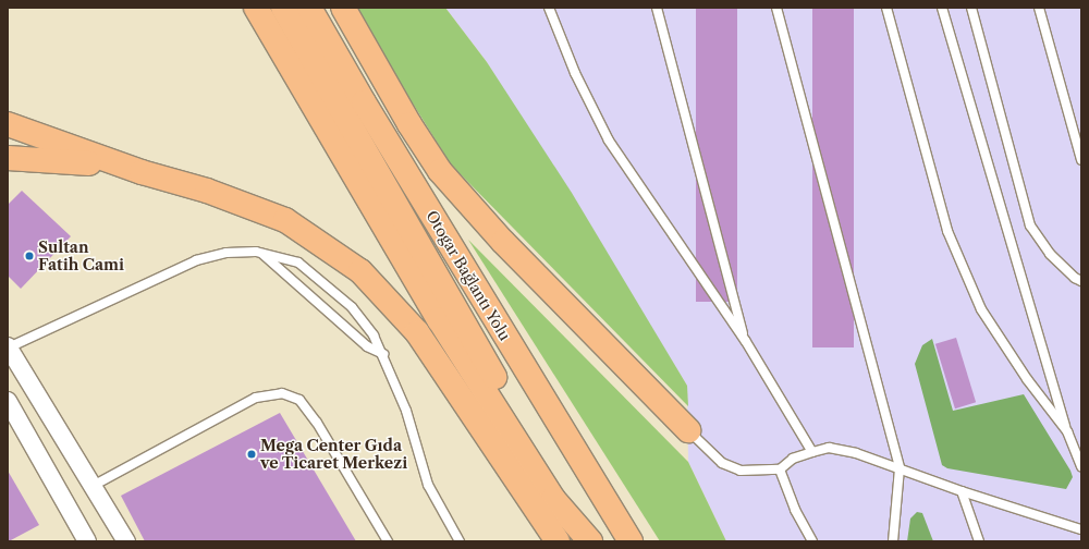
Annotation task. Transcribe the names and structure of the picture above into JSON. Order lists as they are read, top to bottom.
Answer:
{
  "streets": {
    "highway": ["Otogar Bağlantı Yolu"]
  },
  "places": ["Sultan Fatih Cami", "Mega Center Gıda ve Ticaret Merkezi"]
}
